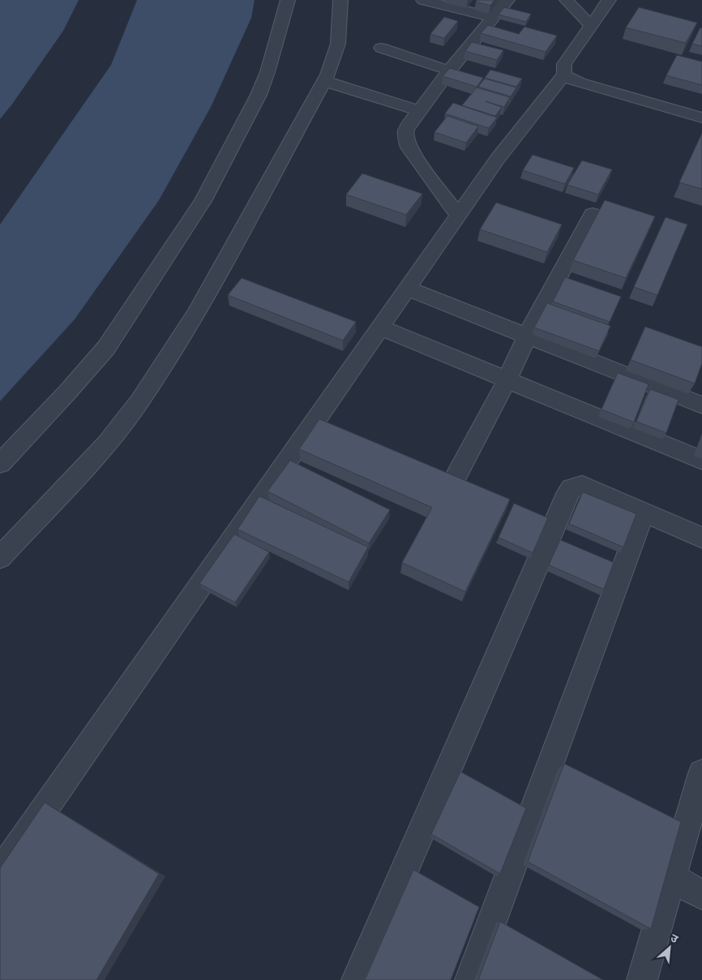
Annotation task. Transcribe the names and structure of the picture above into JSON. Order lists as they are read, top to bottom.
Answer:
{
  "north": "top right"
}
